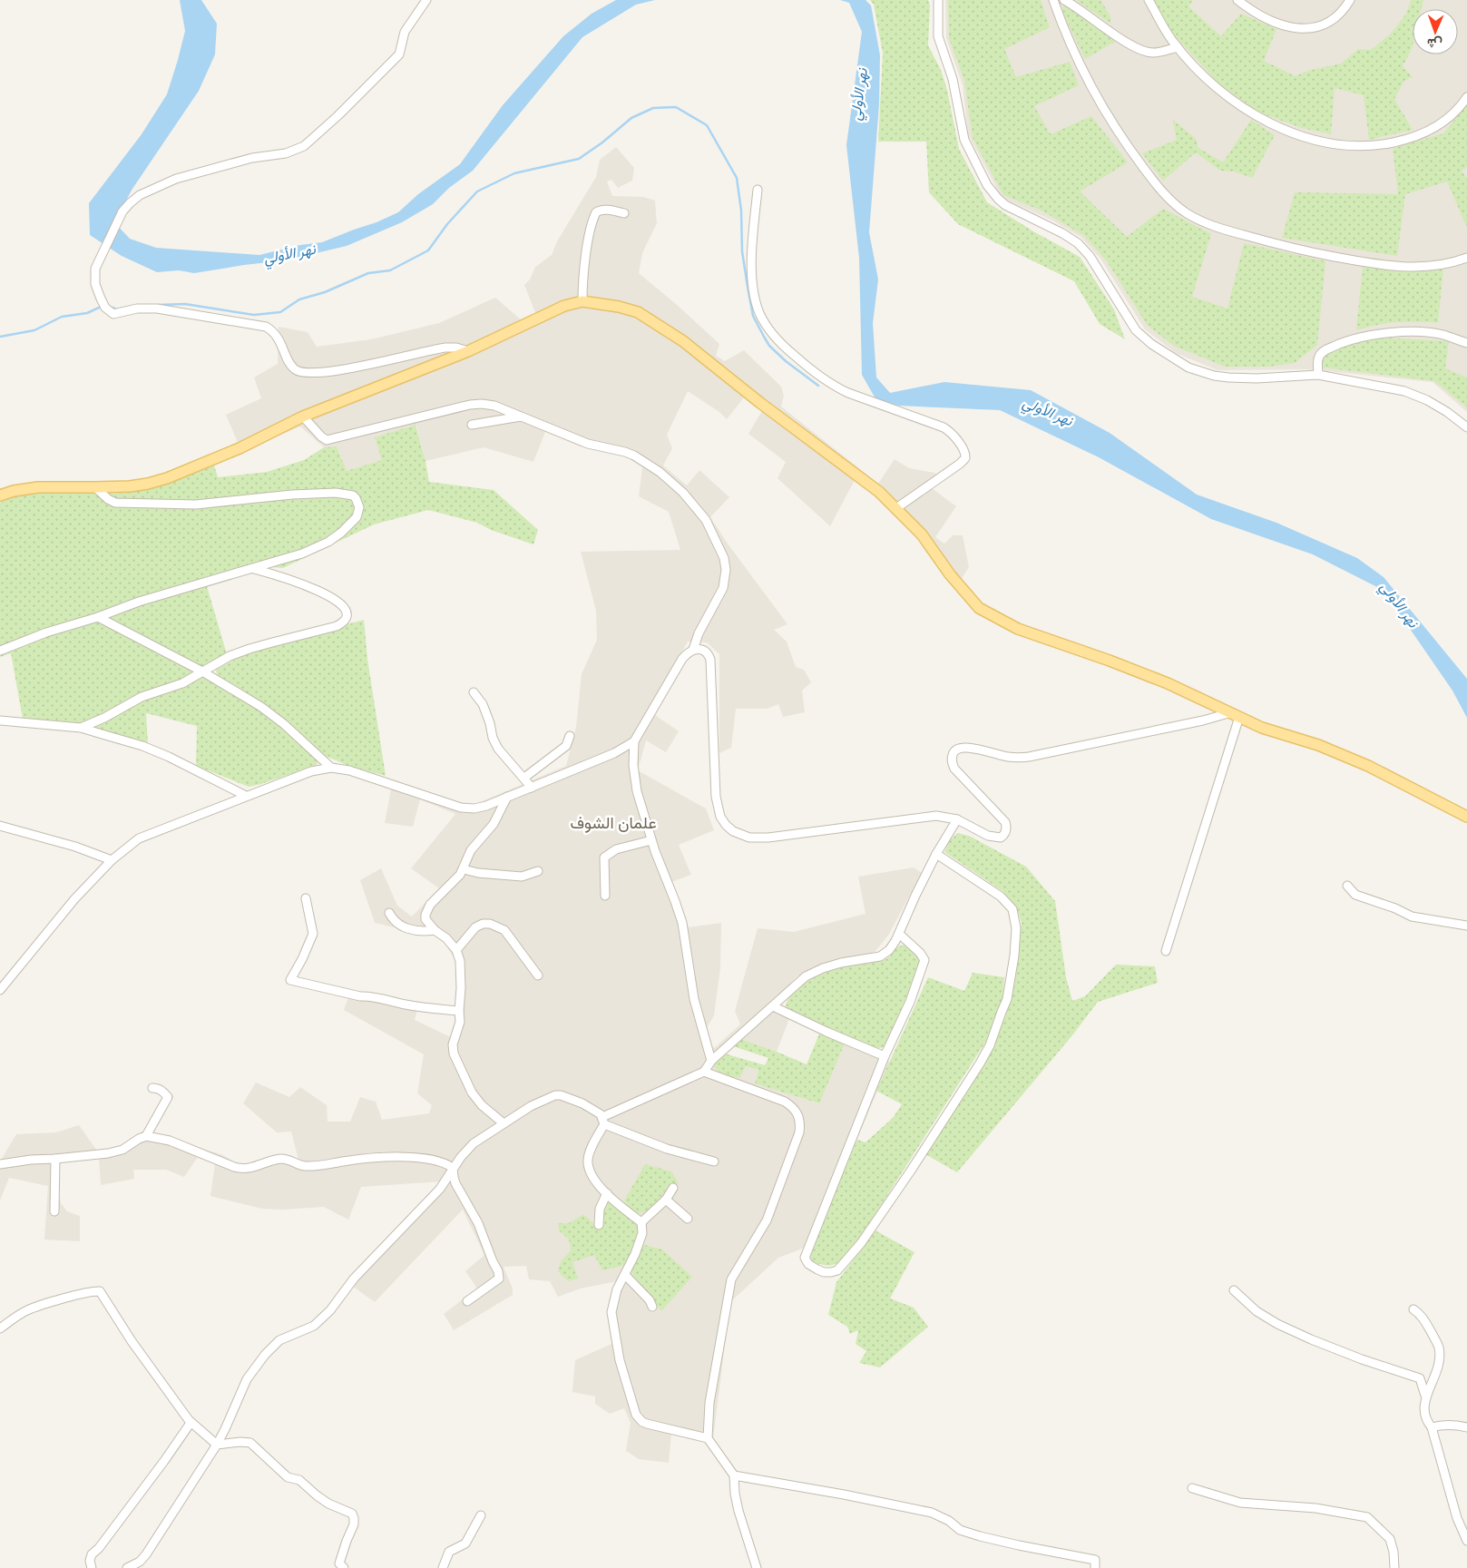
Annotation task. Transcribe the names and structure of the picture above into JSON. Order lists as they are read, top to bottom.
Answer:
{
  "districts": ["علمان الشوف"],
  "water": ["نهر الأولي"],
  "north": "bottom"
}
